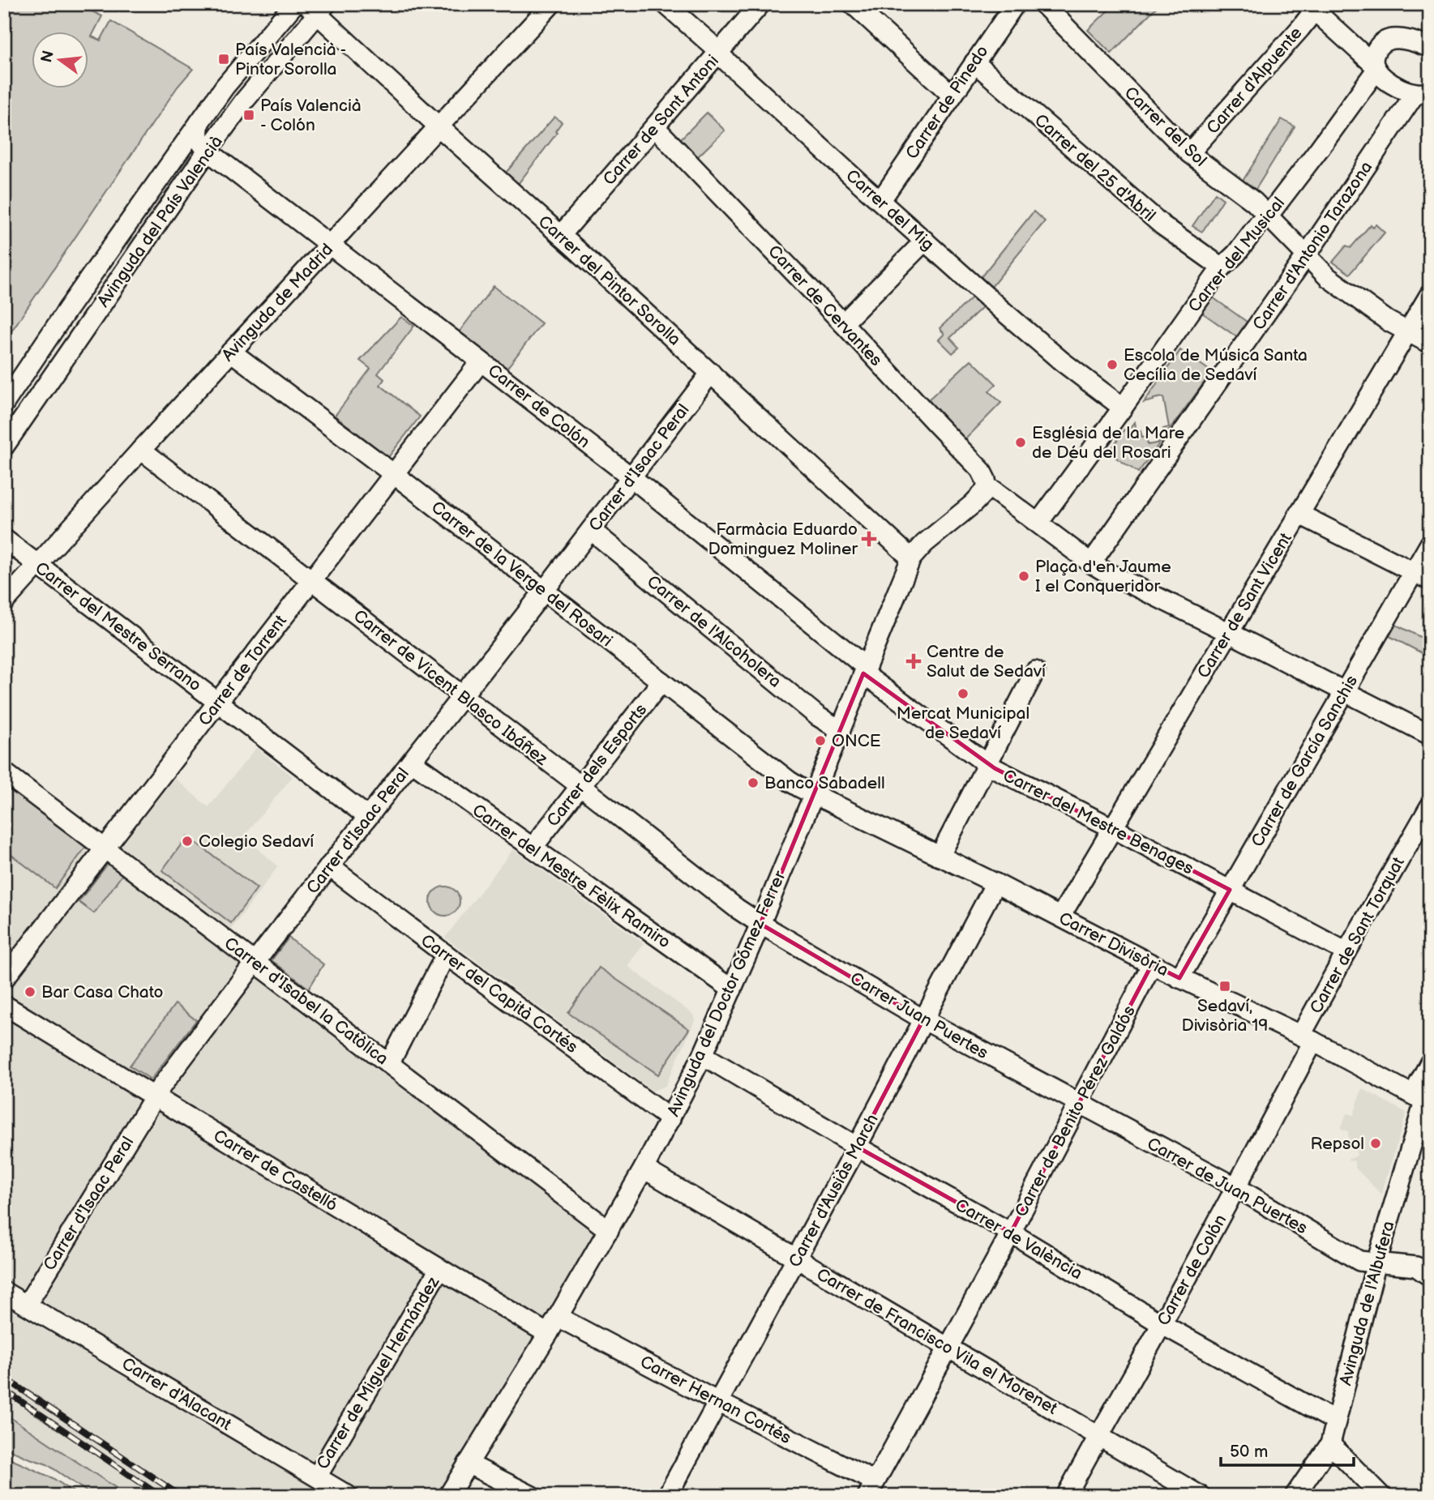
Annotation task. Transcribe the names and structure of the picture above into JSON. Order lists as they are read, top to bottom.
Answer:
{
  "streets": {
    "street": [
      "Carrer d'Alpuente",
      "Carrer de Pinedo",
      "Carrer de Sant Antoni",
      "Carrer del Sol",
      "Carrer del 25 d'Abril",
      "Carrer del Mig",
      "Avinguda del País Valencià",
      "Carrer d'Antonio Tarazona",
      "Carrer del Musical",
      "Carrer del Pintor Sorolla",
      "Avinguda de Madrid",
      "Carrer de Cervantes",
      "Carrer de Colón",
      "Carrer d'Isaac Peral",
      "Carrer de la Verge del Rosari",
      "Carrer de Sant Vicent",
      "Carrer del Mestre Serrano",
      "Carrer de l'Alcoholera",
      "Carrer de Torrent",
      "Carrer de Vicent Blasco Ibáñez",
      "Carrer de García Sanchis",
      "Carrer dels Esports",
      "Carrer del Mestre Benages",
      "Carrer del Mestre Fèlix Ramiro",
      "Carrer de Sant Torquat",
      "Carrer Divisòria",
      "Carrer del Capità Cortés",
      "Avinguda del Doctor Gómez Ferrer",
      "Carrer d'Isabel la Catòlica",
      "Carrer Juan Puertes",
      "Carrer de Benito Pérez Galdós",
      "Carrer de Castelló",
      "Carrer de Juan Puertes",
      "Carrer d'Ausiàs March",
      "Carrer de València",
      "Avinguda de l'Albufera",
      "Carrer de Francisco Vila el Morenet",
      "Carrer de Miguel Hernández",
      "Carrer d'Alacant",
      "Carrer Hernan Cortés"
    ]
  },
  "crossings": [
    ["Carrer d'Alpuente", "Carrer del Sol"],
    ["Carrer de Pinedo", "Carrer del 25 d'Abril"],
    ["Carrer de Pinedo", "Carrer del Mig"],
    ["Carrer de Sant Antoni", "Carrer del Mig"],
    ["Carrer de Sant Antoni", "Carrer del Pintor Sorolla"],
    ["Carrer de Sant Antoni", "Carrer de Cervantes"],
    ["Carrer del Sol", "Carrer d'Antonio Tarazona"],
    ["Carrer del Sol", "Carrer del Musical"],
    ["Carrer del Sol", "Carrer de Sant Vicent"],
    ["Carrer del 25 d'Abril", "Carrer del Musical"],
    ["Carrer del Mig", "Carrer del Musical"],
    ["Avinguda del País Valencià", "Carrer del Pintor Sorolla"],
    ["Avinguda del País Valencià", "Carrer de Colón"],
    ["Carrer del Pintor Sorolla", "Avinguda de Madrid"],
    ["Carrer del Pintor Sorolla", "Carrer d'Isaac Peral"],
    ["Carrer del Pintor Sorolla", "Avinguda del Doctor Gómez Ferrer"],
    ["Avinguda de Madrid", "Carrer de Colón"],
    ["Avinguda de Madrid", "Carrer de la Verge del Rosari"],
    ["Avinguda de Madrid", "Carrer del Mestre Serrano"],
    ["Avinguda de Madrid", "Carrer de Vicent Blasco Ibáñez"],
    ["Carrer de Colón", "Carrer d'Isaac Peral"],
    ["Carrer de Colón", "Carrer de Torrent"],
    ["Carrer de Colón", "Carrer del Mestre Benages"],
    ["Carrer de Colón", "Carrer de Sant Torquat"],
    ["Carrer de Colón", "Carrer Divisòria"],
    ["Carrer de Colón", "Avinguda del Doctor Gómez Ferrer"],
    ["Carrer de Colón", "Carrer de Juan Puertes"],
    ["Carrer de Colón", "Carrer de València"],
    ["Carrer de Colón", "Carrer de Francisco Vila el Morenet"],
    ["Carrer d'Isaac Peral", "Carrer de la Verge del Rosari"],
    ["Carrer d'Isaac Peral", "Carrer del Mestre Serrano"],
    ["Carrer d'Isaac Peral", "Carrer de l'Alcoholera"],
    ["Carrer d'Isaac Peral", "Carrer de Vicent Blasco Ibáñez"],
    ["Carrer d'Isaac Peral", "Carrer del Mestre Fèlix Ramiro"],
    ["Carrer d'Isaac Peral", "Carrer del Capità Cortés"],
    ["Carrer d'Isaac Peral", "Carrer d'Isabel la Catòlica"],
    ["Carrer d'Isaac Peral", "Carrer de Castelló"],
    ["Carrer d'Isaac Peral", "Carrer d'Alacant"],
    ["Carrer de la Verge del Rosari", "Carrer de Torrent"],
    ["Carrer de la Verge del Rosari", "Carrer dels Esports"],
    ["Carrer de la Verge del Rosari", "Carrer Divisòria"],
    ["Carrer de la Verge del Rosari", "Avinguda del Doctor Gómez Ferrer"],
    ["Carrer de Sant Vicent", "Carrer del Mestre Benages"],
    ["Carrer de Sant Vicent", "Carrer Divisòria"],
    ["Carrer del Mestre Serrano", "Carrer de Torrent"],
    ["Carrer de l'Alcoholera", "Avinguda del Doctor Gómez Ferrer"],
    ["Carrer de Torrent", "Carrer de Vicent Blasco Ibáñez"],
    ["Carrer de Torrent", "Carrer d'Isabel la Catòlica"],
    ["Carrer de Vicent Blasco Ibáñez", "Carrer dels Esports"],
    ["Carrer de Vicent Blasco Ibáñez", "Avinguda del Doctor Gómez Ferrer"],
    ["Carrer de Vicent Blasco Ibáñez", "Carrer Juan Puertes"],
    ["Carrer de García Sanchis", "Carrer del Mestre Benages"],
    ["Carrer de García Sanchis", "Carrer Divisòria"],
    ["Carrer dels Esports", "Carrer del Mestre Fèlix Ramiro"],
    ["Carrer del Mestre Benages", "Carrer de Sant Torquat"],
    ["Carrer del Mestre Benages", "Avinguda del Doctor Gómez Ferrer"],
    ["Carrer del Mestre Fèlix Ramiro", "Avinguda del Doctor Gómez Ferrer"],
    ["Carrer de Sant Torquat", "Carrer Divisòria"],
    ["Carrer Divisòria", "Avinguda del Doctor Gómez Ferrer"],
    ["Carrer Divisòria", "Carrer de Benito Pérez Galdós"],
    ["Carrer Divisòria", "Carrer d'Ausiàs March"],
    ["Carrer Divisòria", "Avinguda de l'Albufera"],
    ["Carrer del Capità Cortés", "Avinguda del Doctor Gómez Ferrer"],
    ["Avinguda del Doctor Gómez Ferrer", "Carrer d'Isabel la Catòlica"],
    ["Avinguda del Doctor Gómez Ferrer", "Carrer Juan Puertes"],
    ["Avinguda del Doctor Gómez Ferrer", "Carrer de Castelló"],
    ["Avinguda del Doctor Gómez Ferrer", "Carrer de València"],
    ["Avinguda del Doctor Gómez Ferrer", "Carrer de Francisco Vila el Morenet"],
    ["Avinguda del Doctor Gómez Ferrer", "Carrer Hernan Cortés"],
    ["Carrer Juan Puertes", "Carrer de Benito Pérez Galdós"],
    ["Carrer Juan Puertes", "Carrer de Juan Puertes"],
    ["Carrer Juan Puertes", "Carrer d'Ausiàs March"],
    ["Carrer de Benito Pérez Galdós", "Carrer de Juan Puertes"],
    ["Carrer de Benito Pérez Galdós", "Carrer de València"],
    ["Carrer de Benito Pérez Galdós", "Carrer de Francisco Vila el Morenet"],
    ["Carrer de Benito Pérez Galdós", "Carrer Hernan Cortés"],
    ["Carrer de Castelló", "Carrer de Miguel Hernández"],
    ["Carrer de Juan Puertes", "Avinguda de l'Albufera"],
    ["Carrer d'Ausiàs March", "Carrer de València"],
    ["Carrer d'Ausiàs March", "Carrer de Francisco Vila el Morenet"],
    ["Carrer d'Ausiàs March", "Carrer Hernan Cortés"],
    ["Carrer de València", "Avinguda de l'Albufera"],
    ["Carrer de Miguel Hernández", "Carrer d'Alacant"]
  ],
  "places": {
    "transit": ["País Valencià - Pintor Sorolla", "País Valencià - Colón", "Sedaví, Divisòria 19"],
    "other": [
      "Escola de Música Santa Cecília de Sedaví",
      "Església de la Mare de Déu del Rosari",
      "Plaça d'en Jaume I el Conqueridor",
      "Mercat Municipal de Sedaví",
      "ONCE",
      "Banco Sabadell",
      "Colegio Sedaví",
      "Bar Casa Chato",
      "Repsol"
    ],
    "health": ["Farmàcia Eduardo Dominguez Moliner", "Centre de Salut de Sedaví"]
  },
  "scale_bar": "50 m",
  "north": "left"
}
